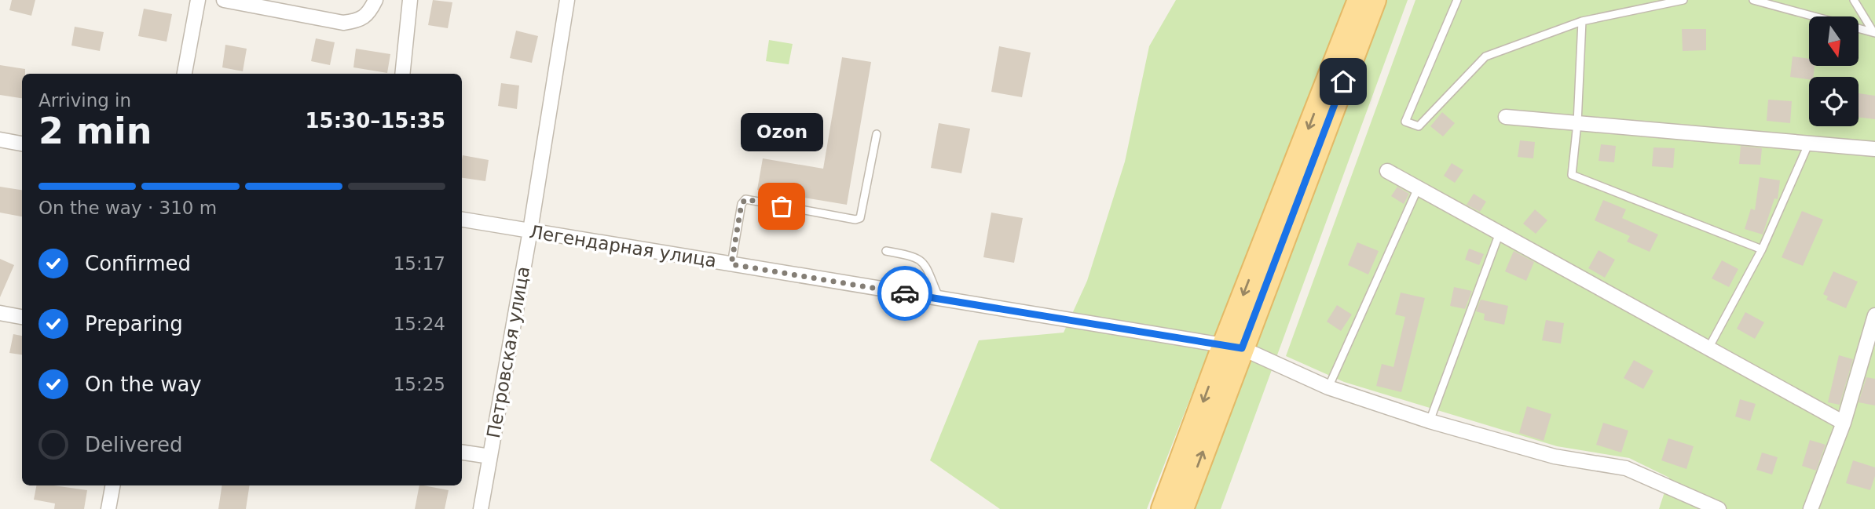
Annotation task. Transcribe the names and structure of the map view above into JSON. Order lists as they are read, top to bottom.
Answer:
{
  "streets": {
    "street": ["Легендарная улица", "Петровская улица"]
  },
  "crossings": [
    ["Легендарная улица", "Петровская улица"]
  ],
  "places": ["Ozon"],
  "north": "bottom",
  "page": {
    "heading": ["2 min", "Arriving in", "15:30–15:35"],
    "bubble": "Ozon",
    "bar": "On the way · 310 m",
    "list": [
      ["Confirmed", "15:17"],
      ["Preparing", "15:24"],
      ["On the way", "15:25"],
      "Delivered"
    ]
  }
}
